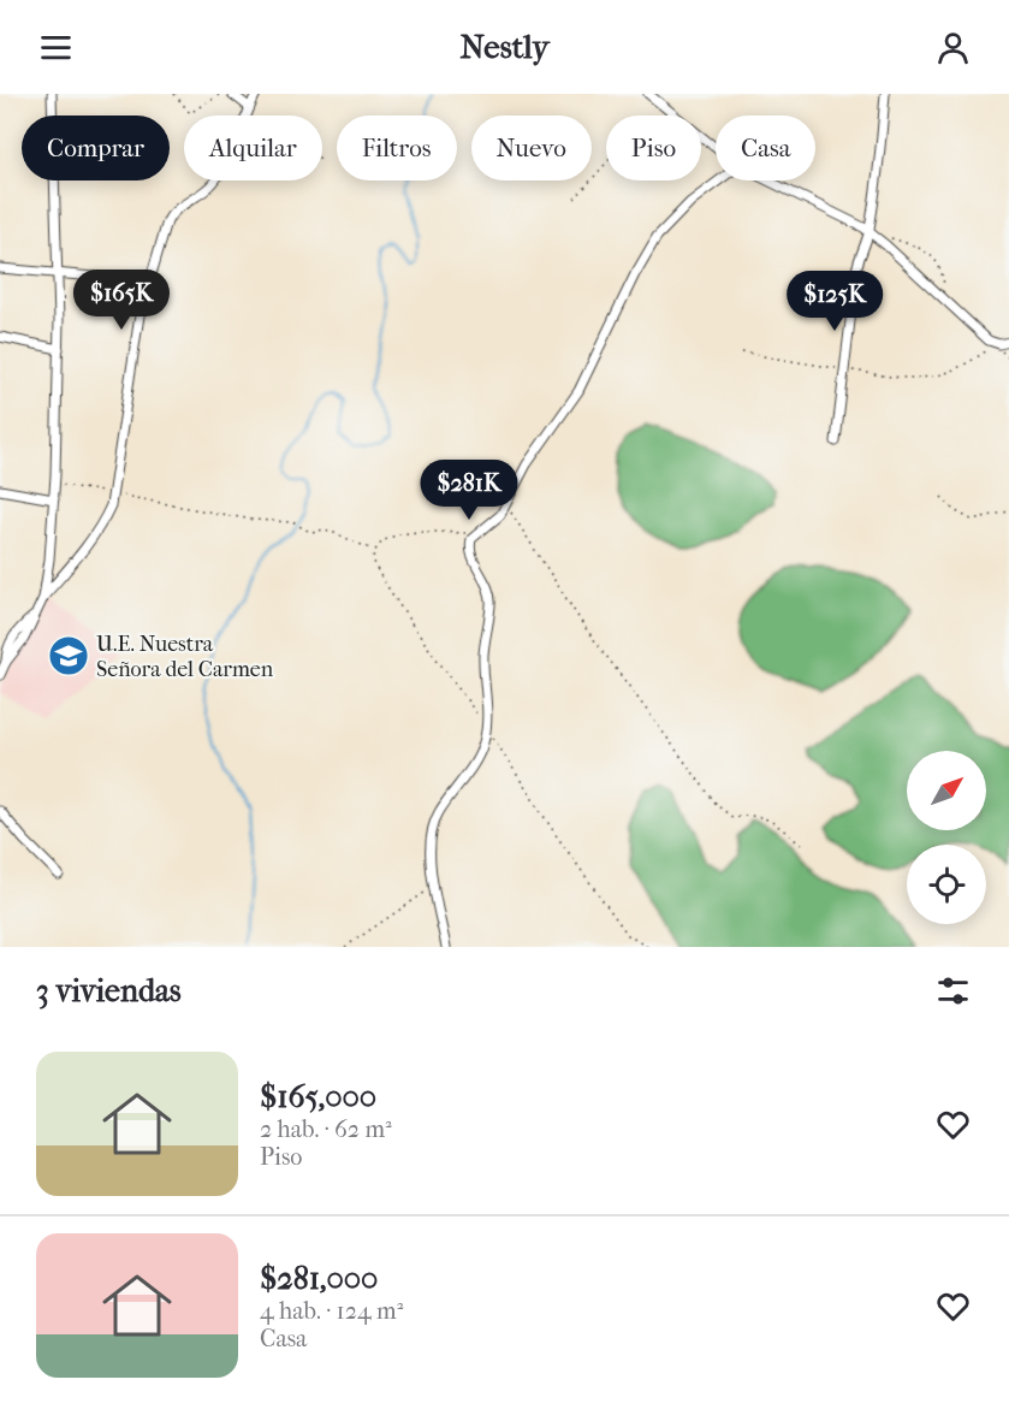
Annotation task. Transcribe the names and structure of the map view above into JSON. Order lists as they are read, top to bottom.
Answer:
{
  "places": {
    "school or university": ["U.E. Nuestra Señora del Carmen"]
  },
  "north": "top right",
  "page": {
    "header": "Nestly",
    "chip": [
      "Comprar",
      "Alquilar",
      "Filtros",
      "Nuevo",
      "Piso",
      "Casa"
    ],
    "price": ["$165K", "$125K", "$281K"],
    "heading": "3 viviendas",
    "list": [
      {
        "name": "$165,000",
        "note": "2 hab. · 62 m² · Piso"
      },
      {
        "name": "$281,000",
        "note": "4 hab. · 124 m² · Casa"
      }
    ]
  }
}
